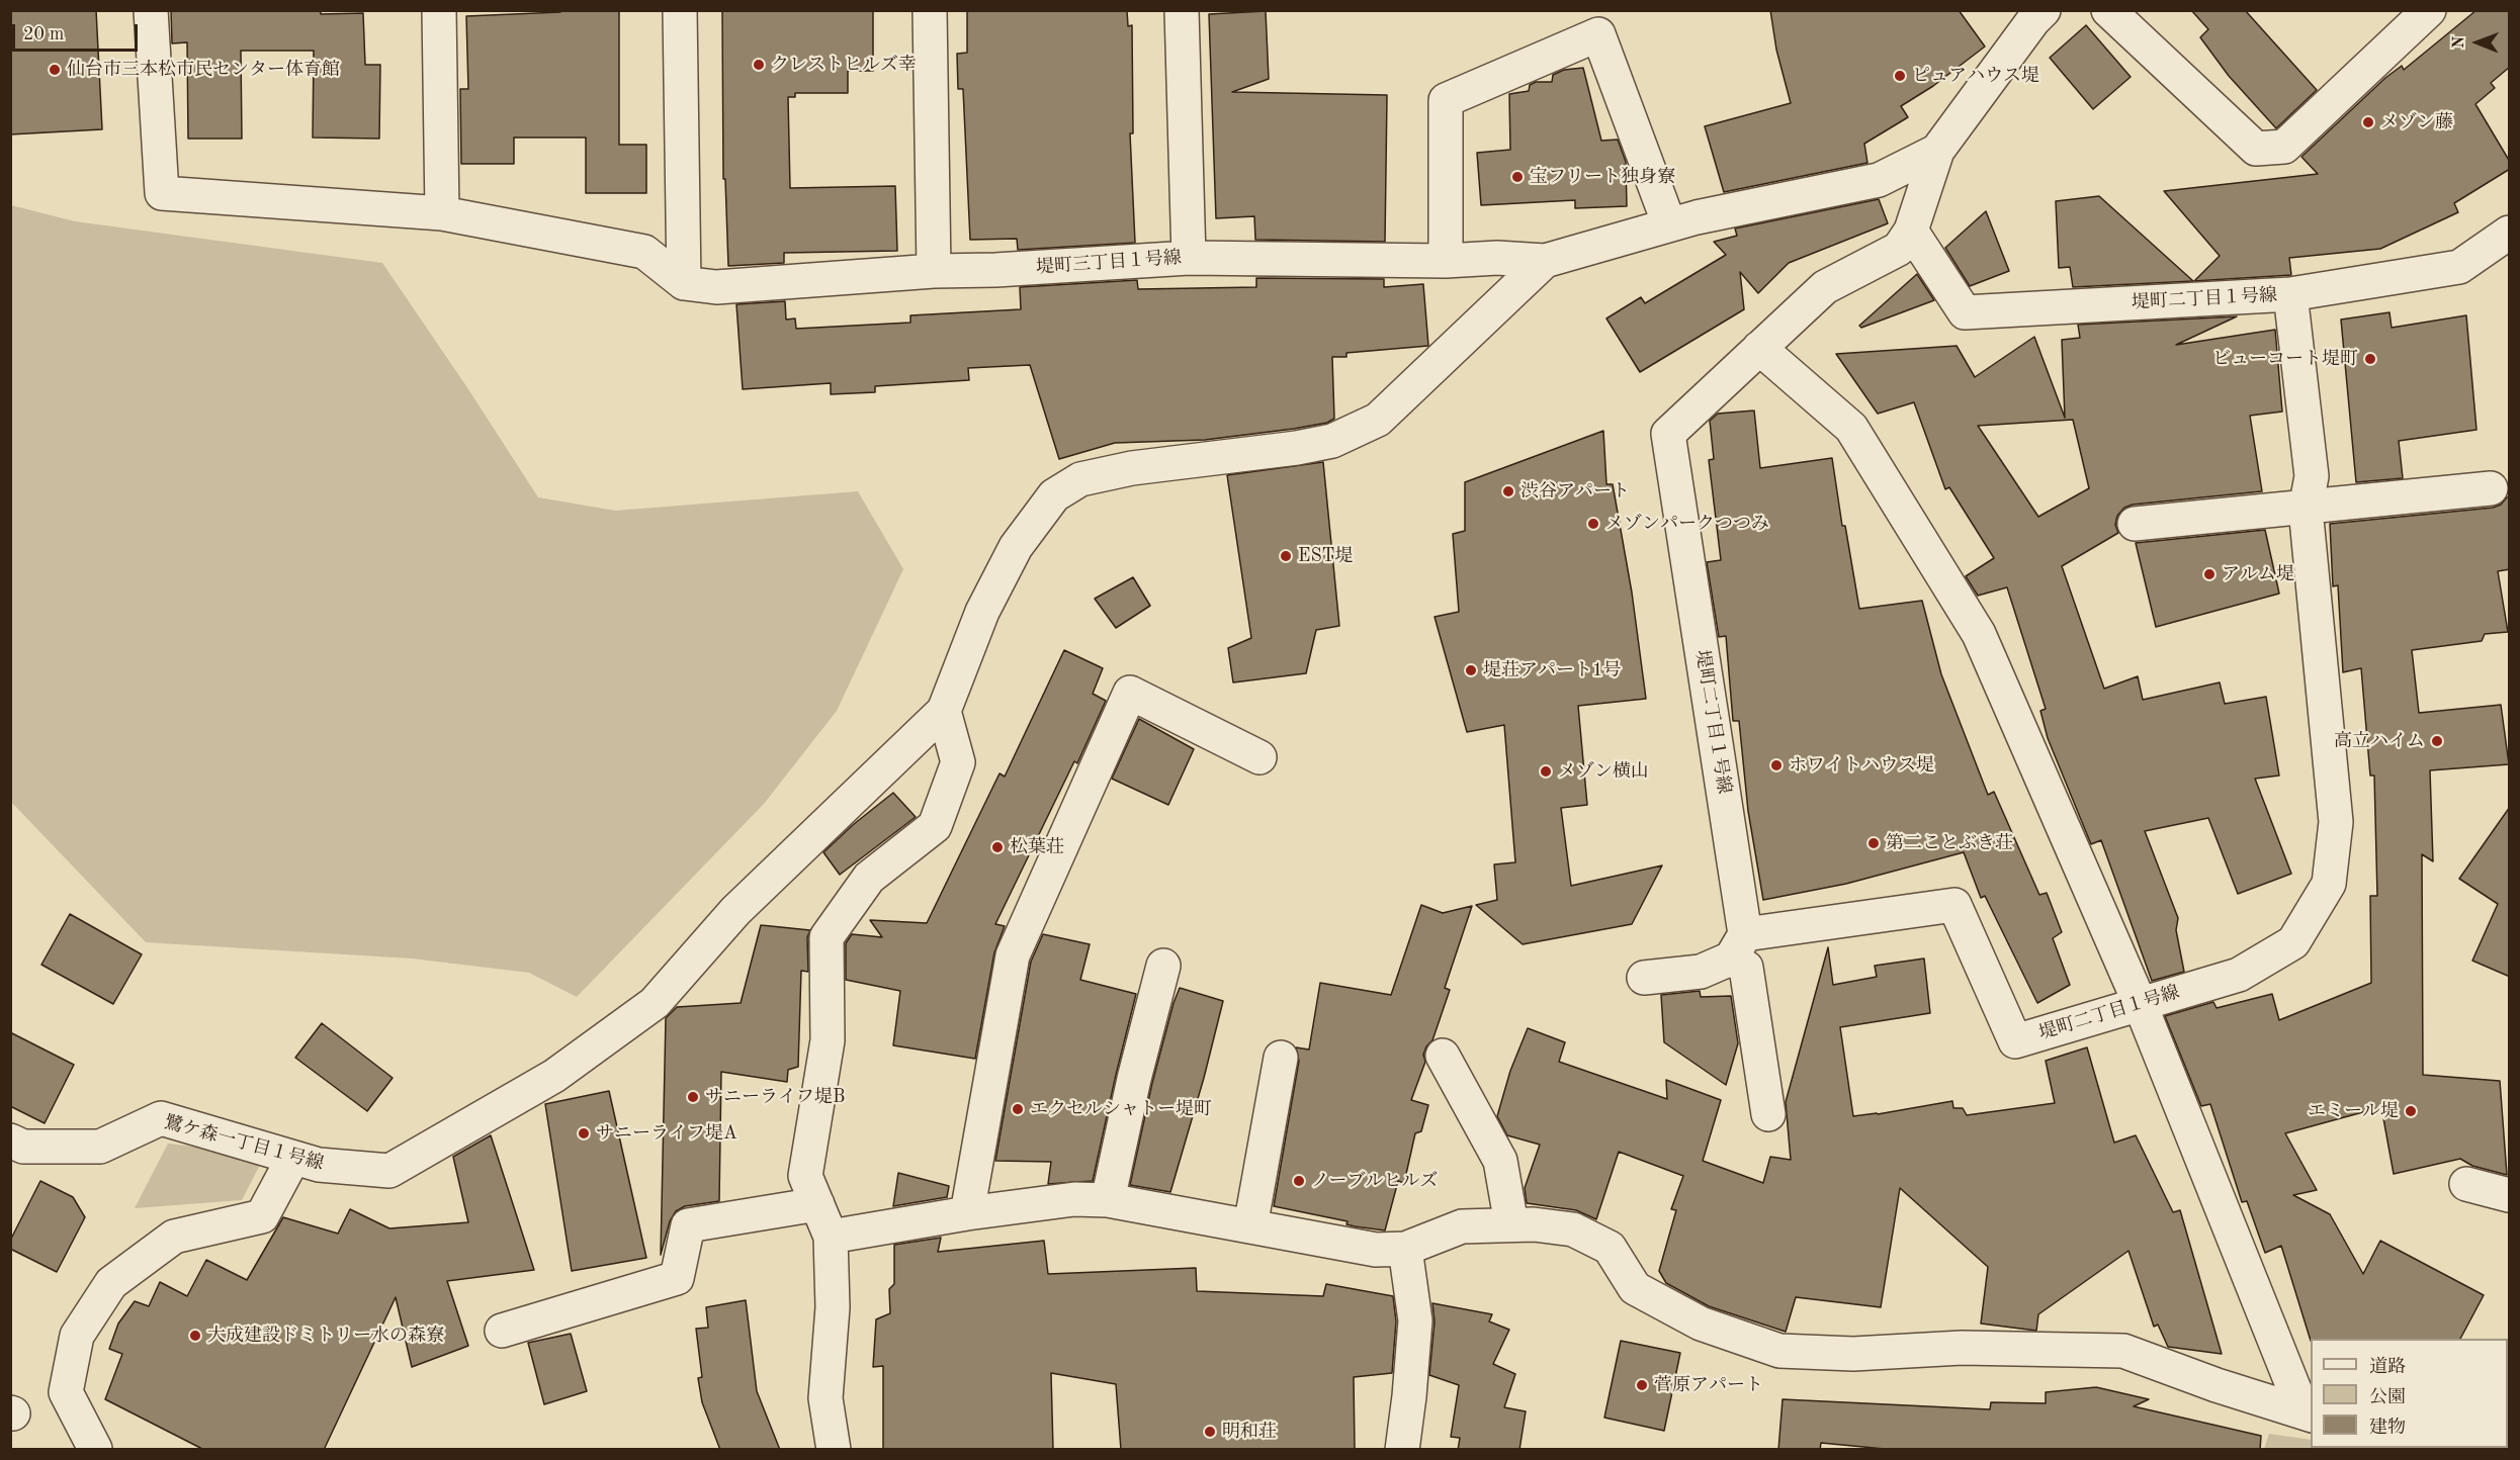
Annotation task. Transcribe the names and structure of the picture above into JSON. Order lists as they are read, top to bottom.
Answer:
{
  "streets": {
    "street": ["堤町三丁目１号線", "堤町二丁目１号線", "鷺ケ森一丁目１号線"]
  },
  "places": [
    "クレストヒルズ幸",
    "仙台市三本松市民センター体育館",
    "ピュアハウス堤",
    "メゾン藤",
    "宝フリート独身寮",
    "ビューコート堤町",
    "渋谷アパート",
    "メゾンパークつつみ",
    "EST堤",
    "アルム堤",
    "堤荘アパート1号",
    "高立ハイム",
    "ホワイトハウス堤",
    "メゾン横山",
    "第二ことぶき荘",
    "松葉荘",
    "サニーライフ堤B",
    "エクセルシャトー堤町",
    "エミール堤",
    "サニーライフ堤A",
    "ノーブルヒルズ",
    "大成建設ドミトリー水の森寮",
    "菅原アパート",
    "明和荘"
  ],
  "legend": ["道路", "公園", "建物"],
  "scale_bar": "20 m",
  "north": "left"
}
